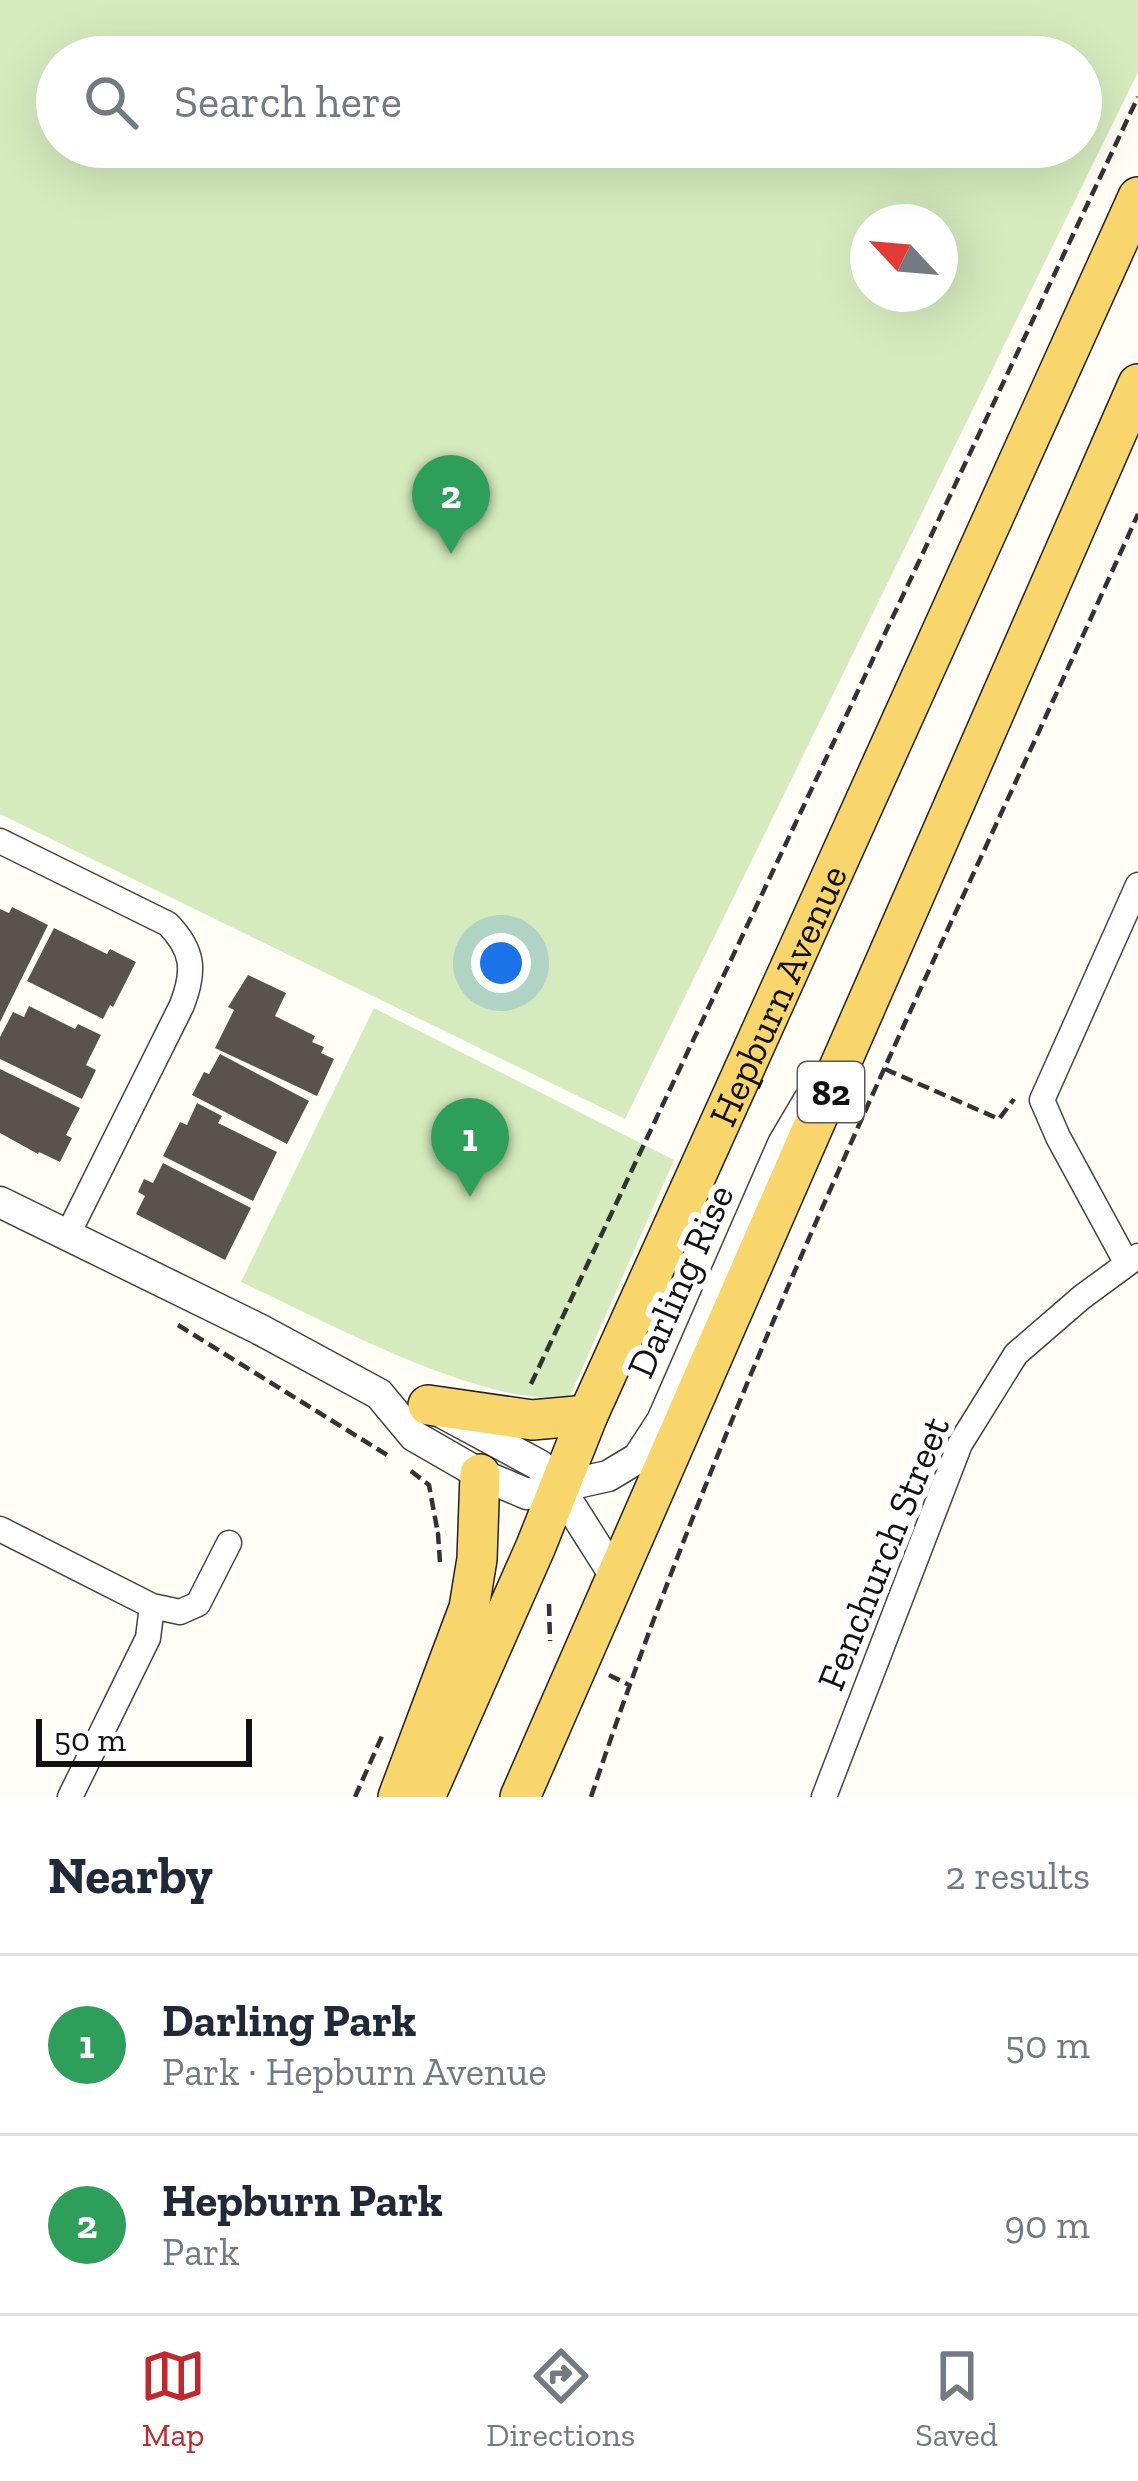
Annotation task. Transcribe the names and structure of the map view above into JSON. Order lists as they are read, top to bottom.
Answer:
{
  "streets": {
    "main road": ["Hepburn Avenue", "82"],
    "street": ["Darling Rise", "Fenchurch Street"]
  },
  "crossings": [
    ["Hepburn Avenue", "Darling Rise"],
    ["82", "Darling Rise"]
  ],
  "scale_bar": "50 m",
  "north": "top left",
  "page": {
    "search": "Search here",
    "pins": ["2", "1"],
    "scale": "50 m",
    "heading": ["Nearby", "2 results"],
    "list": [
      {
        "mark": "1",
        "name": "Darling Park",
        "note": "Park · Hepburn Avenue",
        "value": "50 m"
      },
      {
        "mark": "2",
        "name": "Hepburn Park",
        "note": "Park",
        "value": "90 m"
      }
    ],
    "nav": ["Map", "Directions", "Saved"]
  }
}
